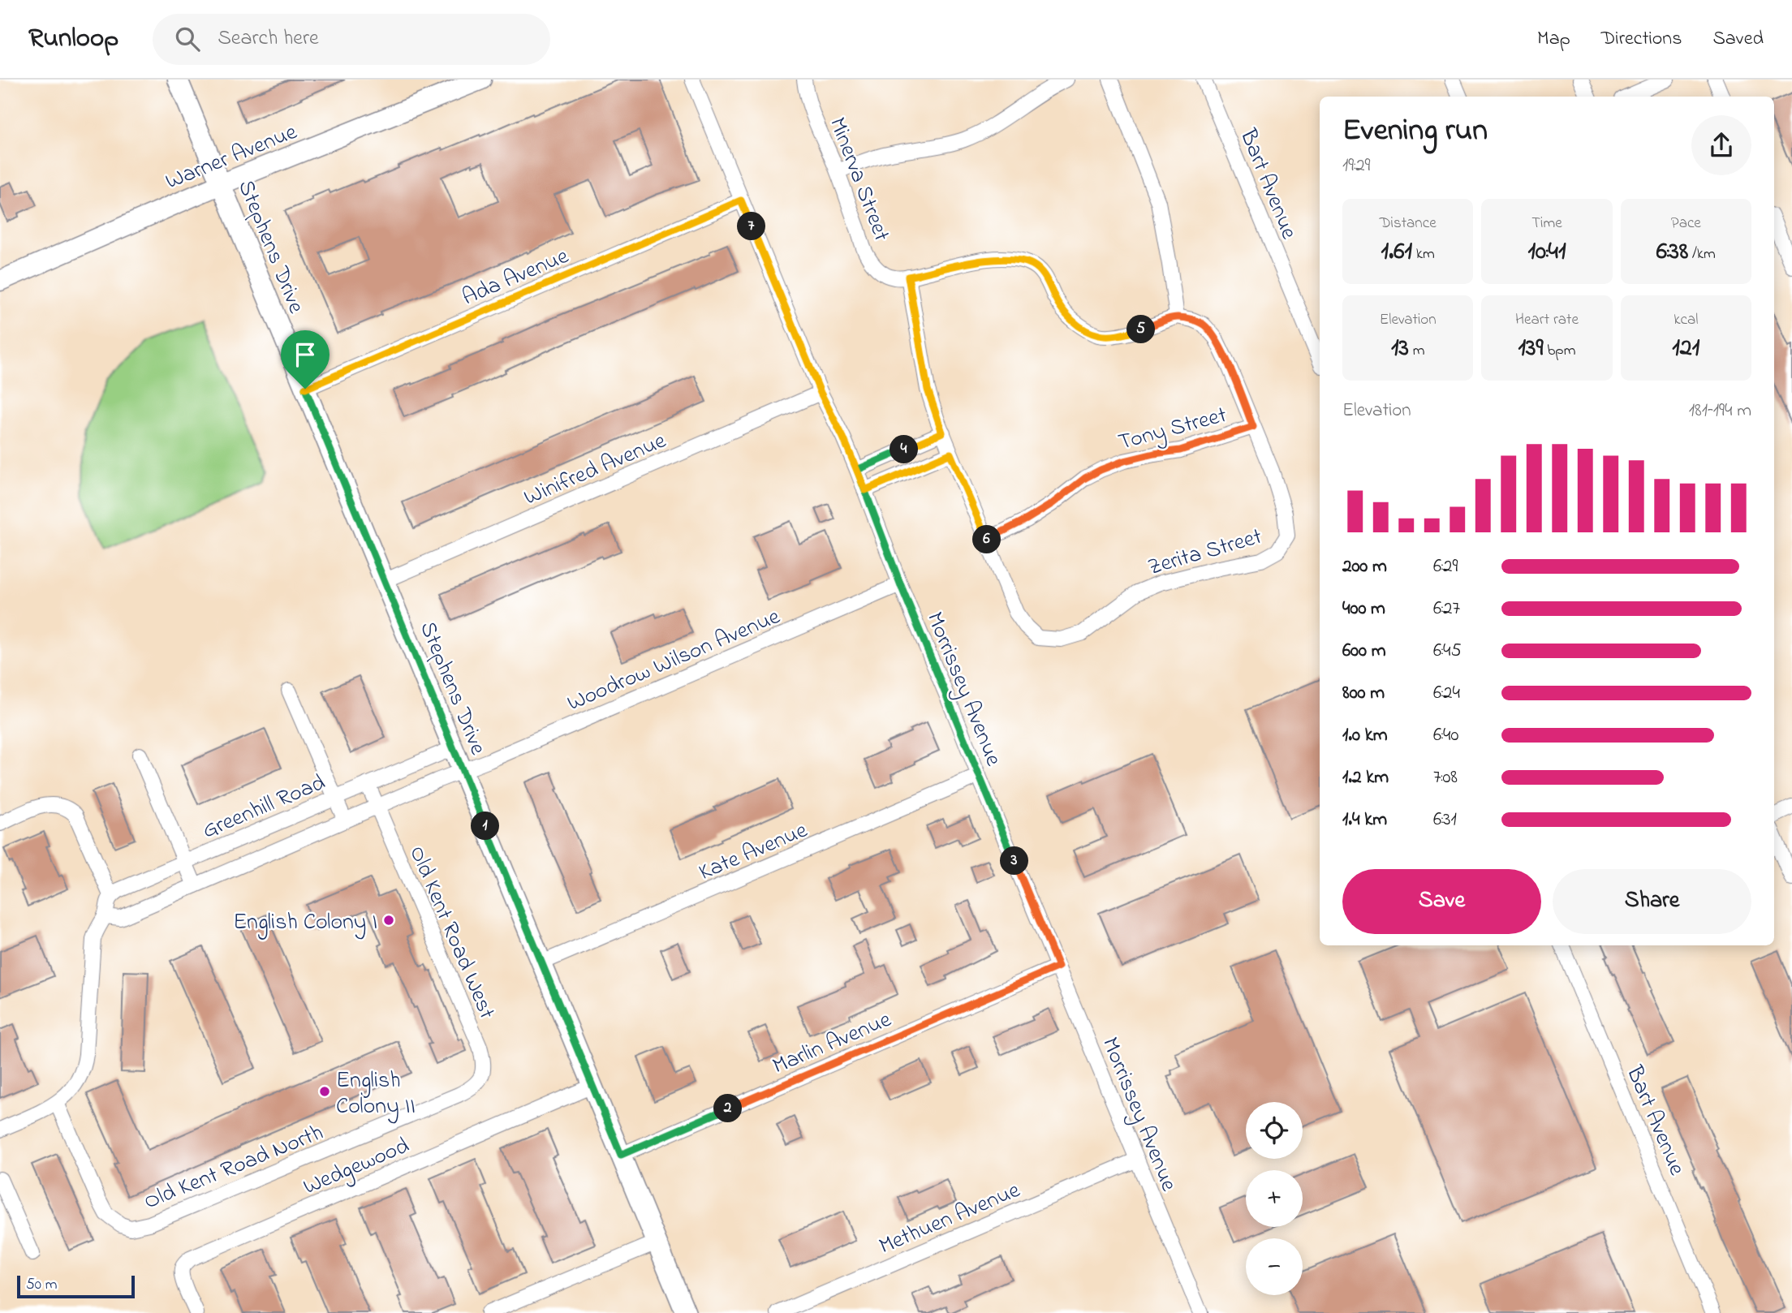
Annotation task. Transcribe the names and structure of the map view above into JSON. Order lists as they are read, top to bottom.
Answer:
{
  "streets": {
    "street": [
      "Warner Avenue",
      "Minerva Street",
      "Bart Avenue",
      "Stephens Drive",
      "Ada Avenue",
      "Tony Street",
      "Winifred Avenue",
      "Zerita Street",
      "Woodrow Wilson Avenue",
      "Morrissey Avenue",
      "Greenhill Road",
      "Kate Avenue",
      "Old Kent Road West",
      "Marlin Avenue",
      "Wedgewood",
      "Old Kent Road North",
      "Methuen Avenue"
    ]
  },
  "crossings": [
    ["Warner Avenue", "Stephens Drive"],
    ["Stephens Drive", "Ada Avenue"],
    ["Stephens Drive", "Winifred Avenue"],
    ["Stephens Drive", "Woodrow Wilson Avenue"],
    ["Stephens Drive", "Greenhill Road"],
    ["Stephens Drive", "Kate Avenue"],
    ["Stephens Drive", "Marlin Avenue"],
    ["Stephens Drive", "Wedgewood"],
    ["Ada Avenue", "Morrissey Avenue"],
    ["Tony Street", "Zerita Street"],
    ["Winifred Avenue", "Morrissey Avenue"],
    ["Woodrow Wilson Avenue", "Morrissey Avenue"],
    ["Woodrow Wilson Avenue", "Greenhill Road"],
    ["Morrissey Avenue", "Kate Avenue"],
    ["Morrissey Avenue", "Marlin Avenue"],
    ["Morrissey Avenue", "Methuen Avenue"],
    ["Greenhill Road", "Old Kent Road West"],
    ["Old Kent Road West", "Old Kent Road North"]
  ],
  "places": ["English Colony I", "English Colony II"],
  "scale_bar": "50 m",
  "page": {
    "header": "Runloop",
    "search": "Search here",
    "nav": ["Map", "Directions", "Saved"],
    "heading": ["Evening run", "19:29"],
    "stats": [
      ["Distance", "1.61 km"],
      ["Time", "10:41"],
      ["Pace", "6:38 /km"],
      ["Elevation", "13 m"],
      ["Heart rate", "139 bpm"],
      ["kcal", "121"]
    ],
    "pins": [
      "7",
      "5",
      "4",
      "6",
      "1",
      "3",
      "2"
    ],
    "chart": ["Elevation", "181–194 m"],
    "list": [
      {
        "name": "200 m",
        "note": "6:29"
      },
      {
        "name": "400 m",
        "note": "6:27"
      },
      {
        "name": "600 m",
        "note": "6:45"
      },
      {
        "name": "800 m",
        "note": "6:24"
      },
      {
        "name": "1.0 km",
        "note": "6:40"
      },
      {
        "name": "1.2 km",
        "note": "7:08"
      },
      {
        "name": "1.4 km",
        "note": "6:31"
      }
    ],
    "buttons": ["Save", "Share"],
    "map_buttons": ["+", "−"],
    "scale": "50 m"
  }
}
